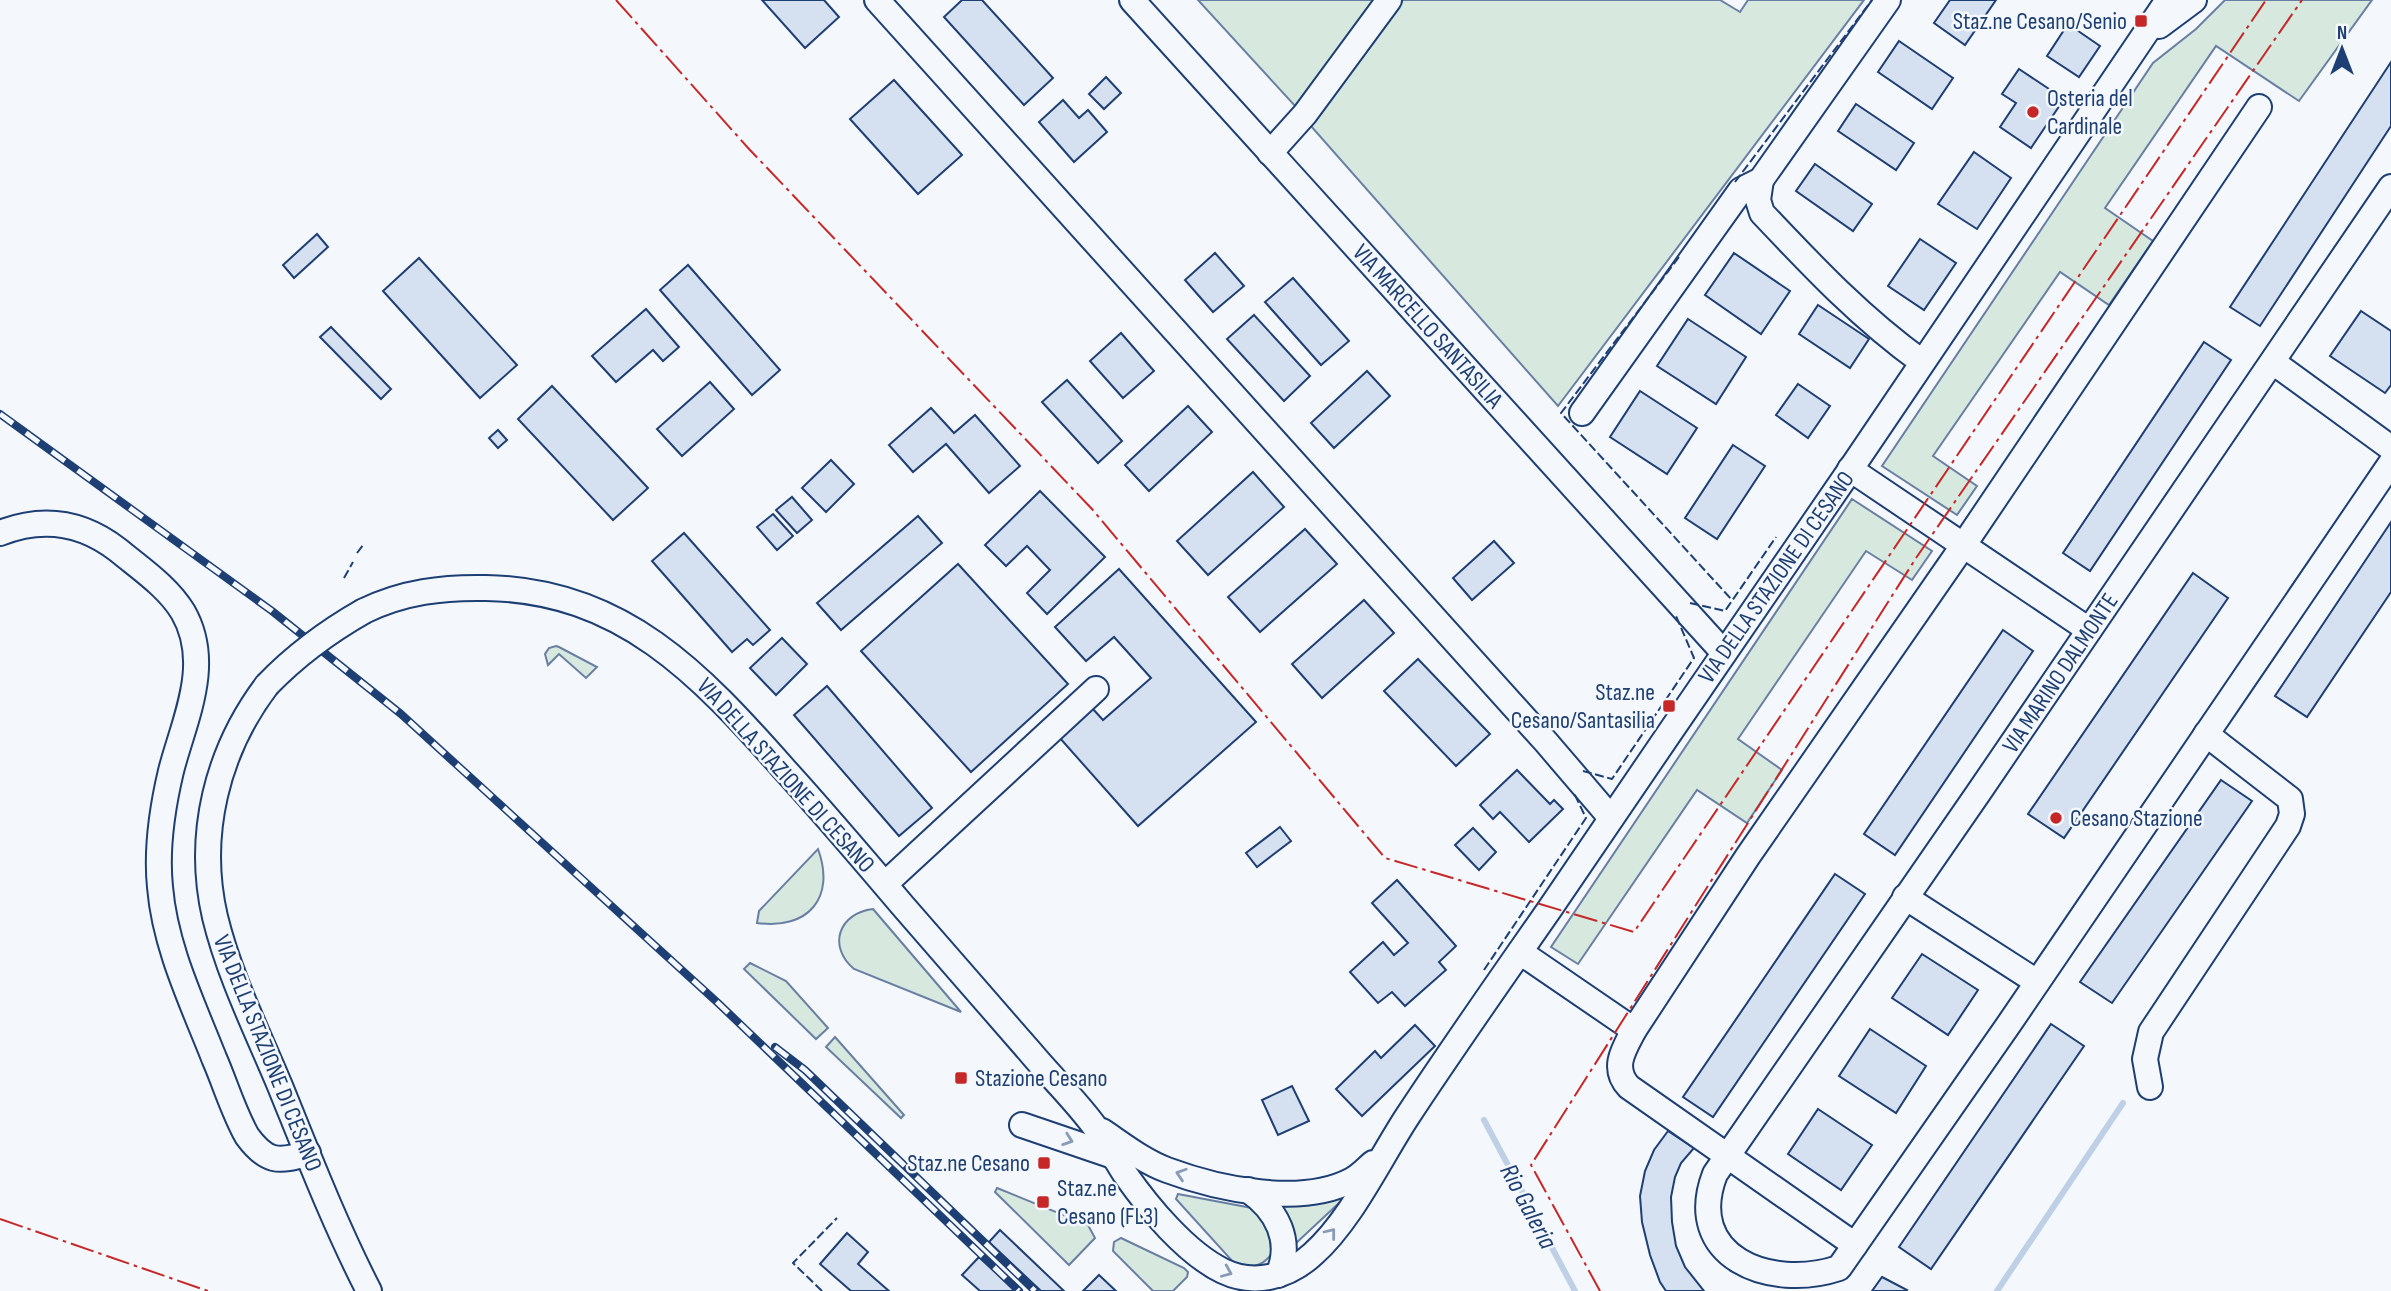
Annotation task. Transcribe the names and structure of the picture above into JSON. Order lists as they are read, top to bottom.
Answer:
{
  "streets": {
    "street": ["VIA MARCELLO SANTASILIA", "VIA DELLA STAZIONE DI CESANO", "VIA MARINO DALMONTE"]
  },
  "crossings": [
    ["VIA MARCELLO SANTASILIA", "VIA DELLA STAZIONE DI CESANO"]
  ],
  "water": ["Rio Galeria"],
  "places": {
    "transit": [
      "Staz.ne Cesano/Senio",
      "Staz.ne Cesano/Santasilia",
      "Stazione Cesano",
      "Staz.ne Cesano",
      "Staz.ne Cesano (FL3)"
    ],
    "other": ["Osteria del Cardinale", "Cesano Stazione"]
  },
  "north": "top"
}
